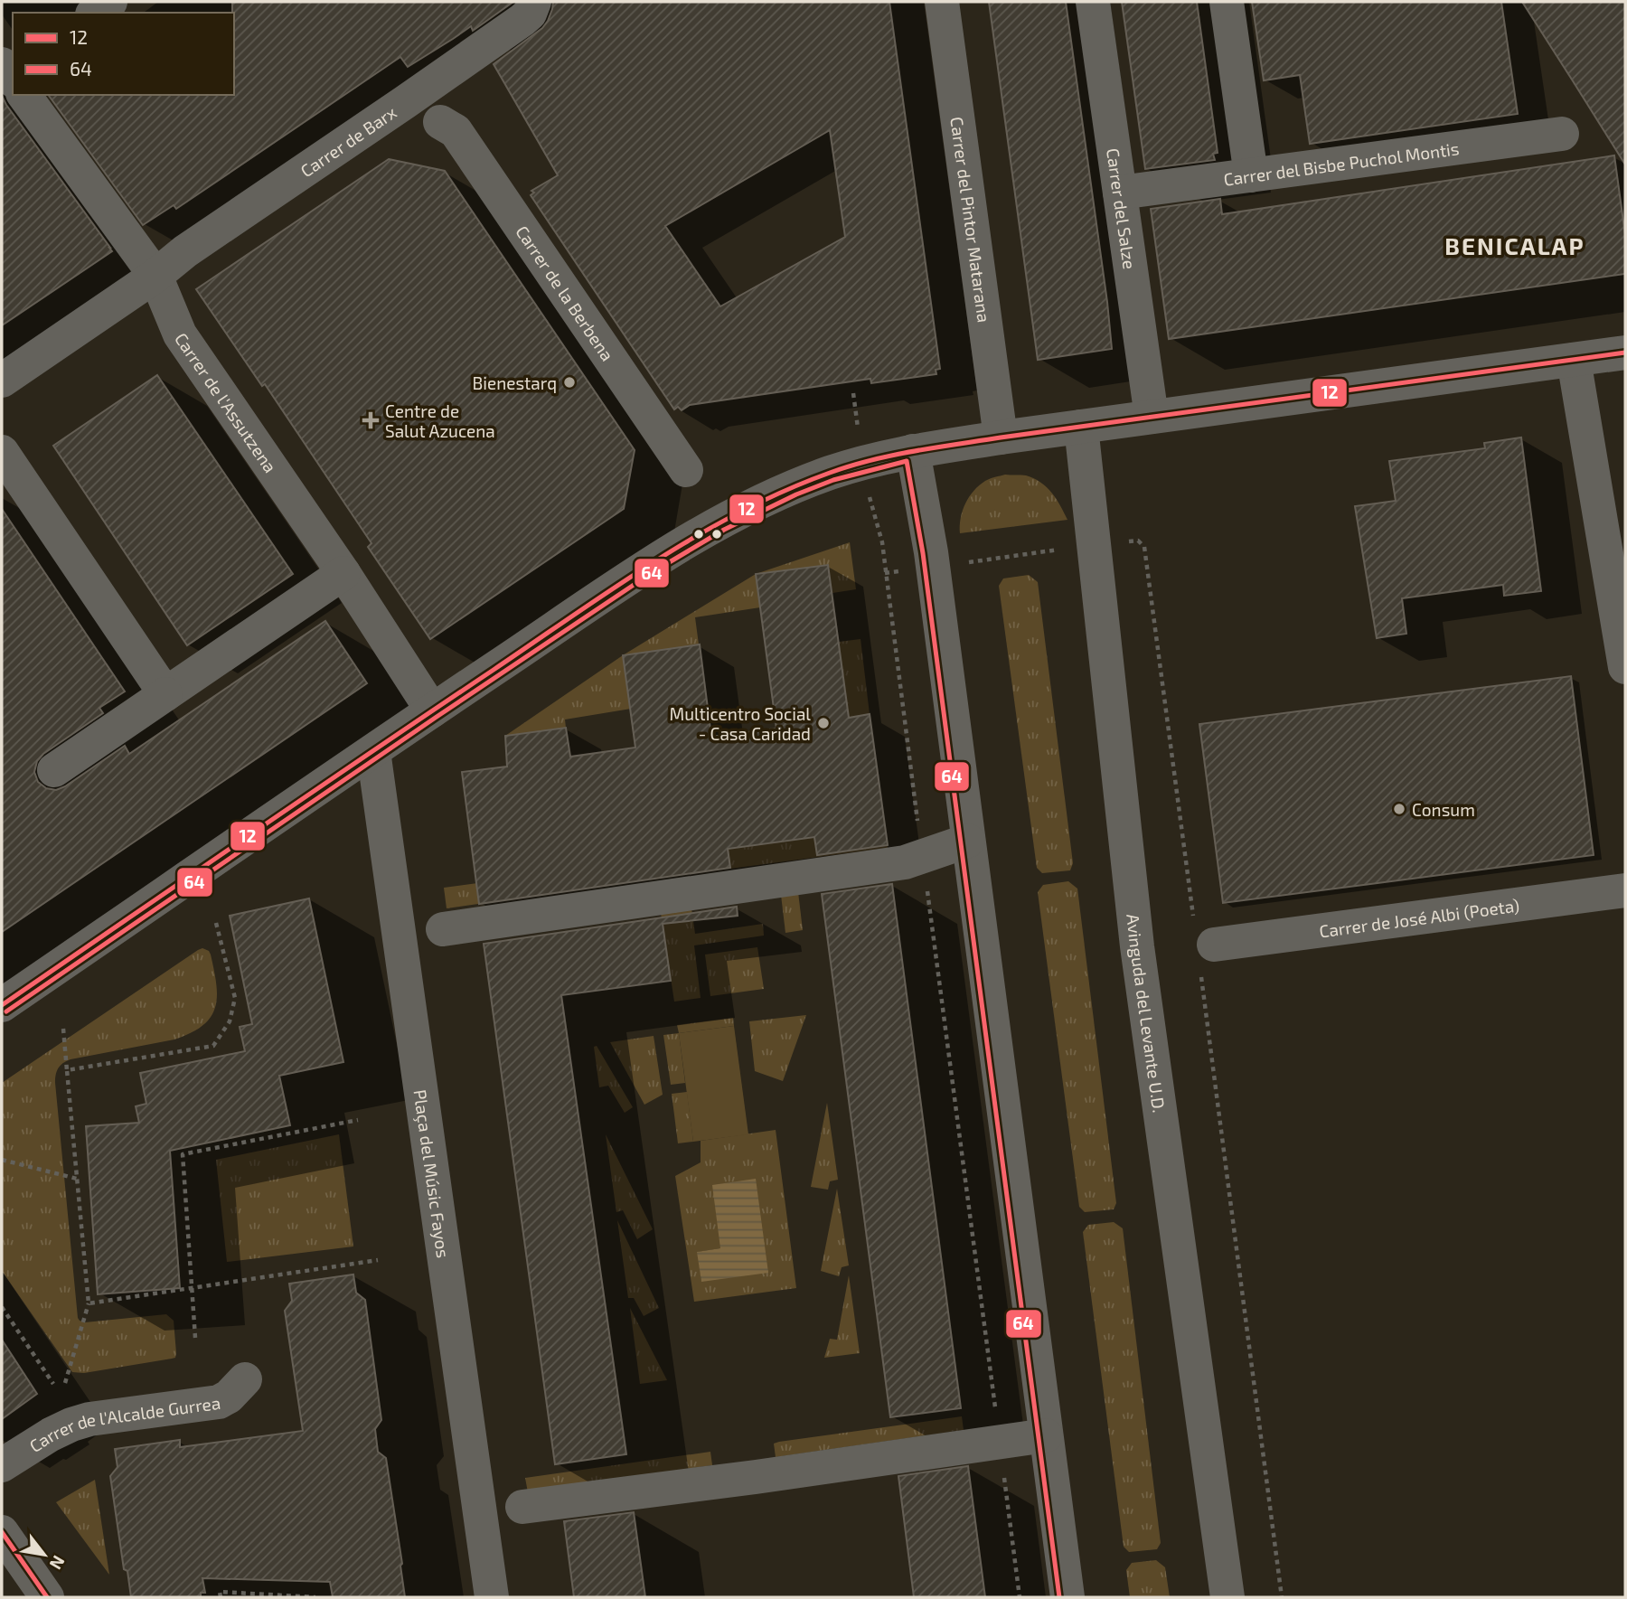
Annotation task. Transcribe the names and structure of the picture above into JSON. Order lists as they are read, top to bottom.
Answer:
{
  "streets": {
    "street": [
      "Carrer de Barx",
      "Carrer del Bisbe Puchol Montis",
      "Carrer del Salze",
      "Carrer del Pintor Matarana",
      "Carrer de la Berbena",
      "Carrer de l'Assutzena",
      "Carrer de José Albi (Poeta)",
      "Avinguda del Levante U.D.",
      "Plaça del Músic Fayos",
      "Carrer de l'Alcalde Gurrea"
    ]
  },
  "crossings": [
    ["Carrer de Barx", "Carrer de l'Assutzena"],
    ["Carrer del Bisbe Puchol Montis", "Carrer del Salze"]
  ],
  "districts": ["BENICALAP"],
  "places": {
    "other": ["Bienestarq", "Multicentro Social - Casa Caridad", "Consum"],
    "health": ["Centre de Salut Azucena"]
  },
  "lines": ["transit line 12", "transit line 64"],
  "legend": ["12", "64"],
  "north": "bottom right"
}
